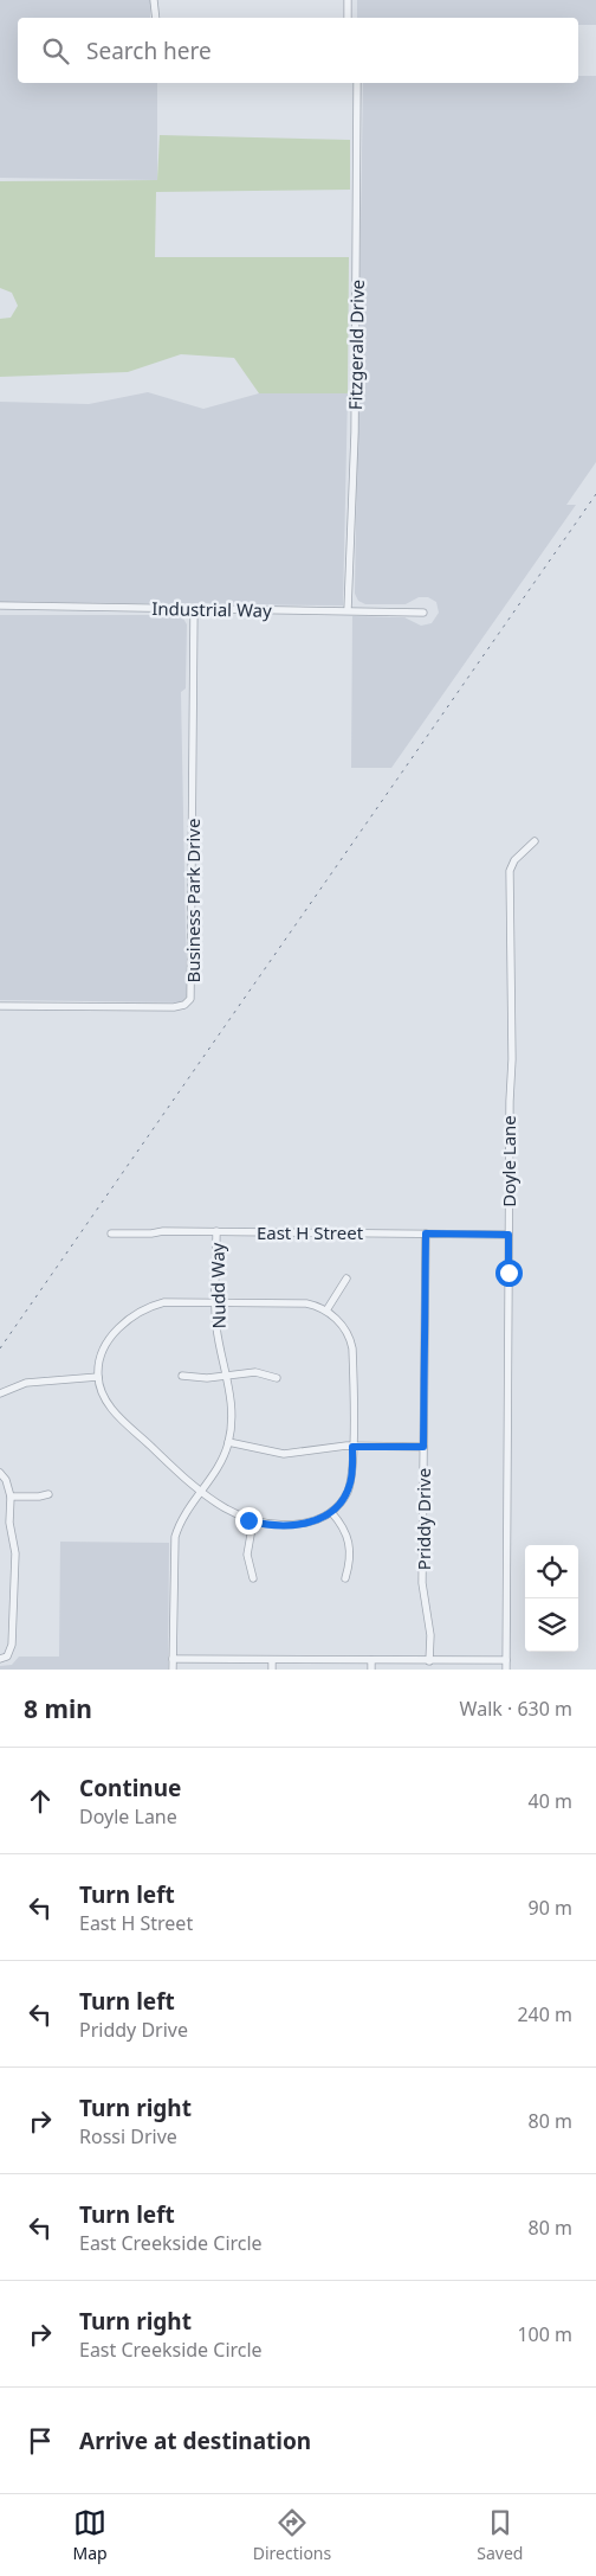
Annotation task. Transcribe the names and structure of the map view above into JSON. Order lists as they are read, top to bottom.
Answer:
{
  "streets": {
    "street": [
      "Fitzgerald Drive",
      "Industrial Way",
      "Business Park Drive",
      "Doyle Lane",
      "East H Street",
      "Nudd Way",
      "Priddy Drive"
    ]
  },
  "crossings": [
    ["Fitzgerald Drive", "Industrial Way"],
    ["Industrial Way", "Business Park Drive"],
    ["Doyle Lane", "East H Street"],
    ["East H Street", "Nudd Way"],
    ["East H Street", "Priddy Drive"]
  ],
  "page": {
    "search": "Search here",
    "heading": ["8 min", "Walk · 630 m"],
    "list": [
      ["Continue", "Doyle Lane", "40 m"],
      ["Turn left", "East H Street", "90 m"],
      ["Turn left", "Priddy Drive", "240 m"],
      ["Turn right", "Rossi Drive", "80 m"],
      ["Turn left", "East Creekside Circle", "80 m"],
      ["Turn right", "East Creekside Circle", "100 m"],
      "Arrive at destination"
    ],
    "nav": ["Map", "Directions", "Saved"]
  }
}
